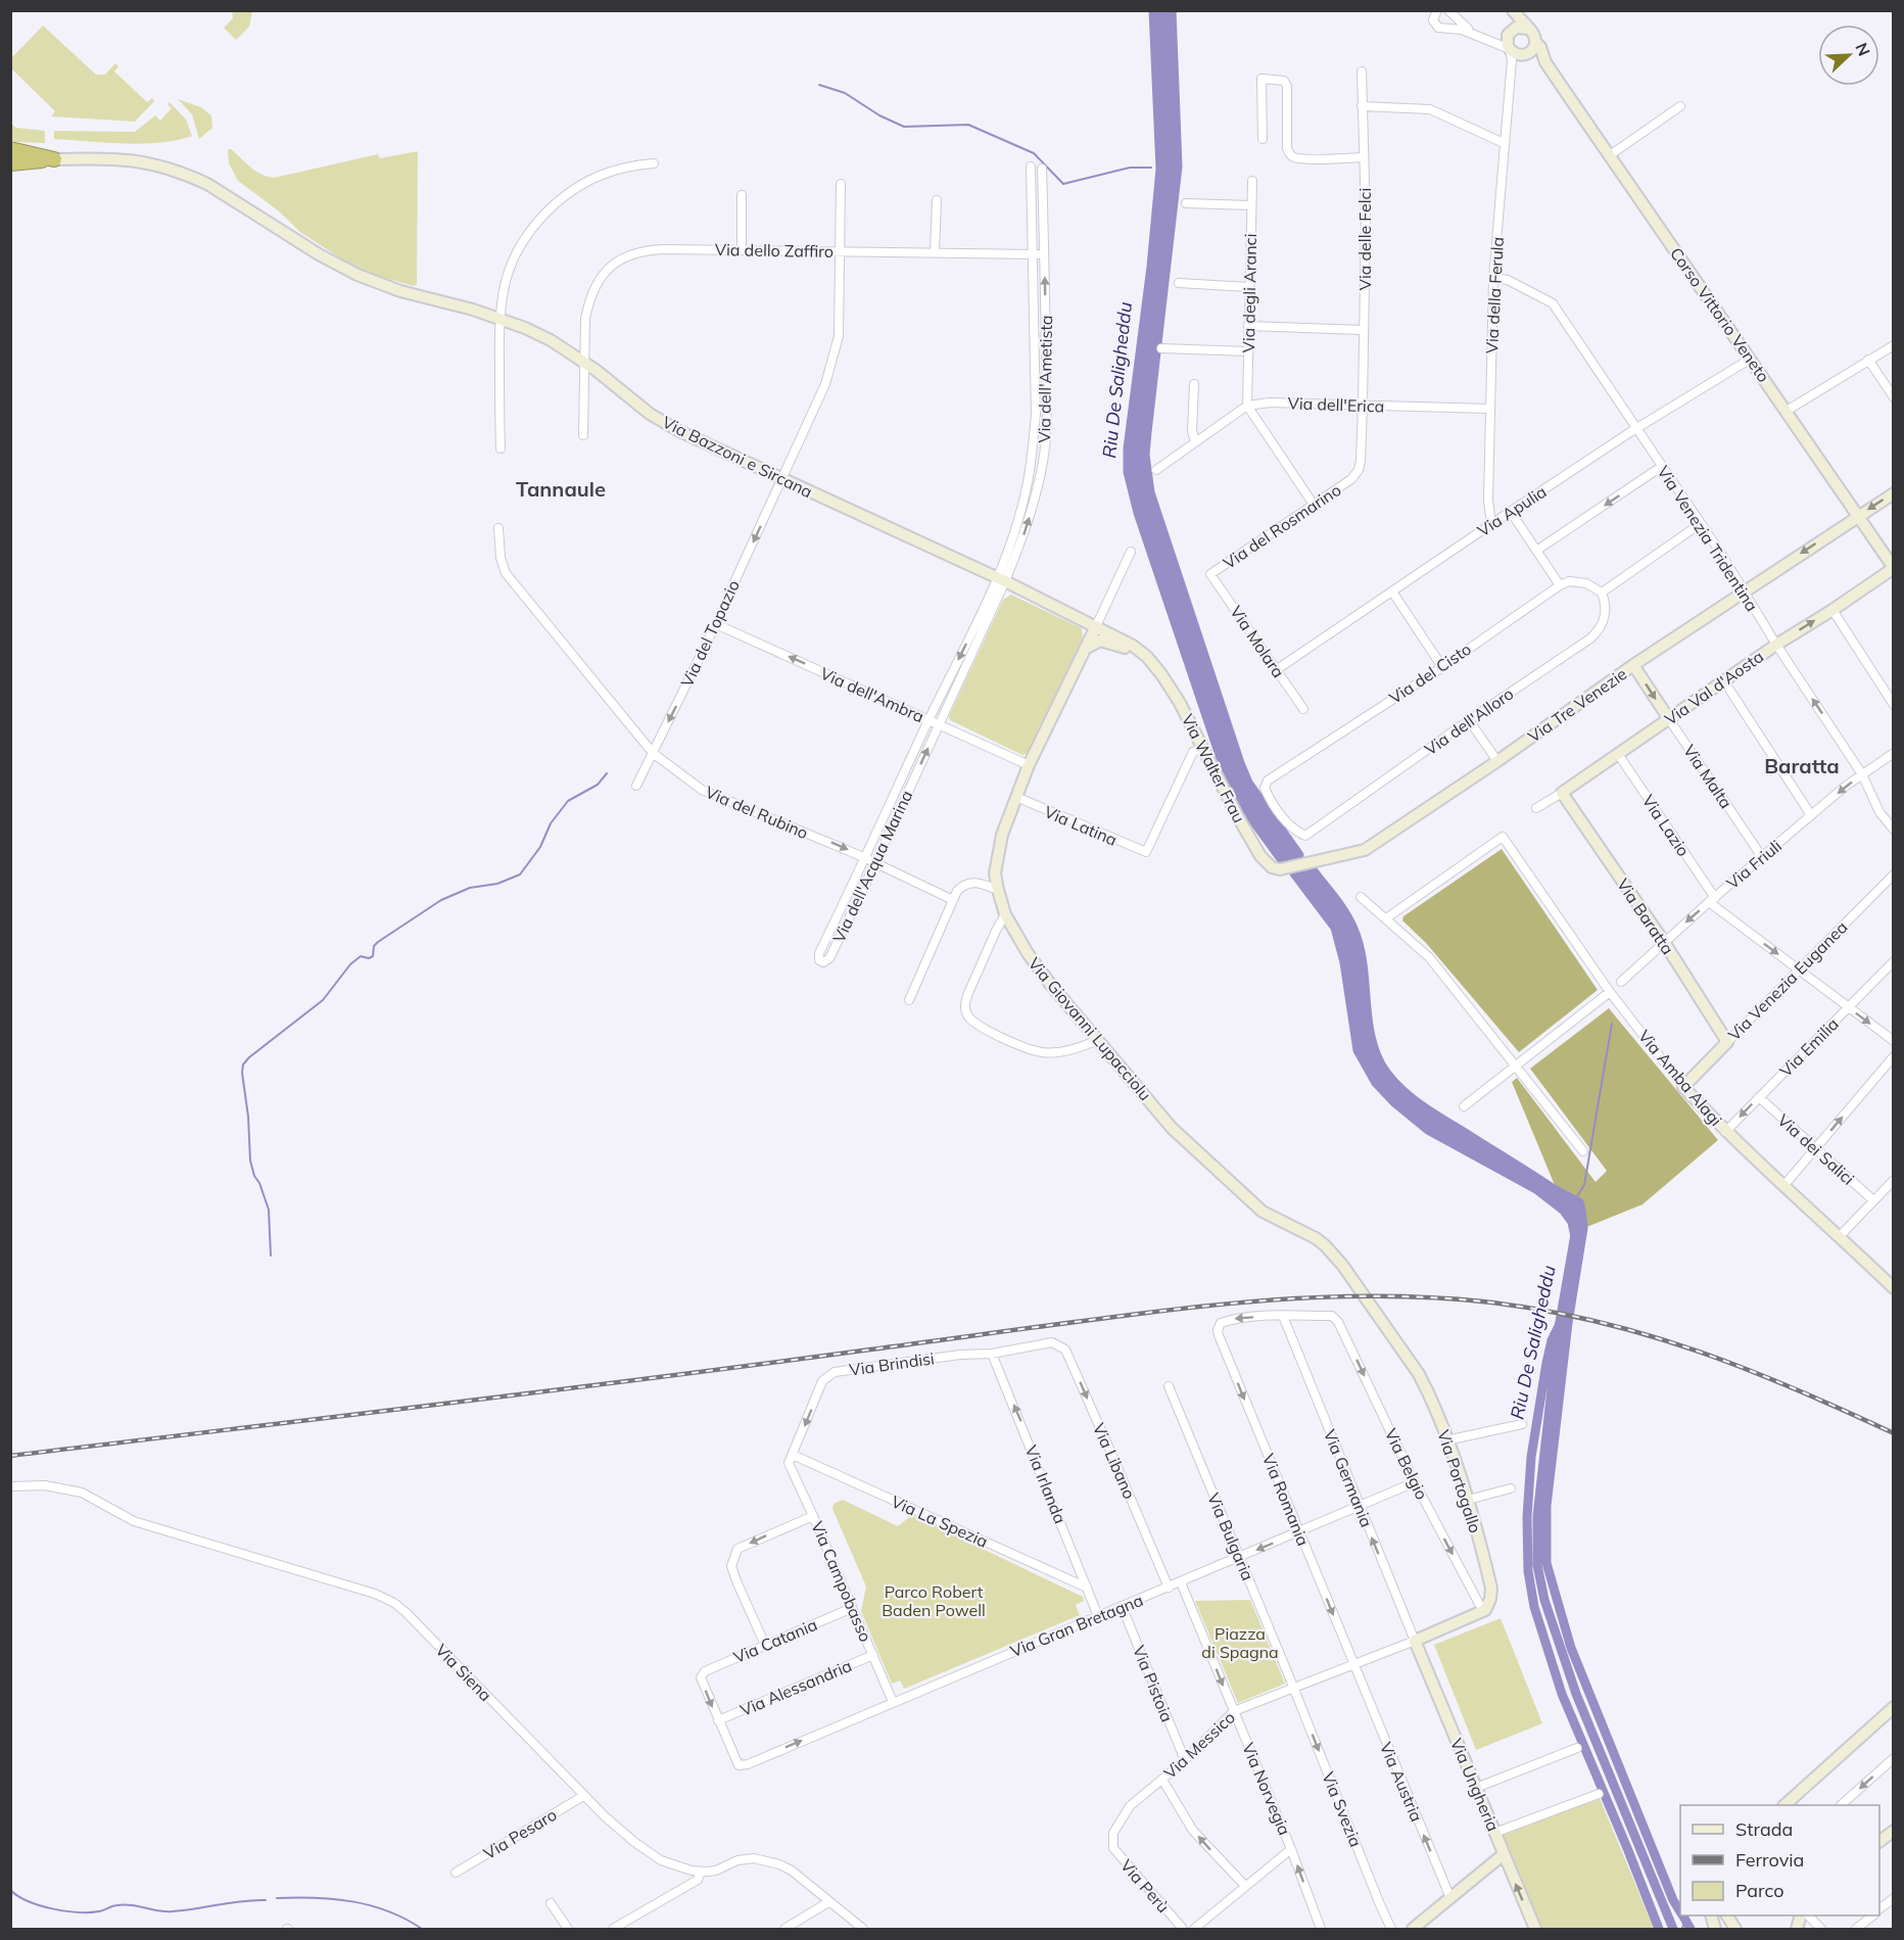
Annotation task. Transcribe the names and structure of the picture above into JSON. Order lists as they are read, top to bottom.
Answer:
{
  "streets": {
    "street": [
      "Via delle Felci",
      "Via dello Zaffiro",
      "Via degli Aranci",
      "Via della Ferula",
      "Corso Vittorio Veneto",
      "Via dell'Ametista",
      "Via dell'Erica",
      "Via Bazzoni e Sircana",
      "Via Apulia",
      "Via del Rosmarino",
      "Via Venezia Tridentina",
      "Via del Topazio",
      "Via Molara",
      "Via del Cisto",
      "Via Val d'Aosta",
      "Via dell'Ambra",
      "Via Tre Venezie",
      "Via dell'Alloro",
      "Via Walter Frau",
      "Via Malta",
      "Via del Rubino",
      "Via Latina",
      "Via Lazio",
      "Via Friuli",
      "Via dell'Acqua Marina",
      "Via Baratta",
      "Via Venezia Euganea",
      "Via Giovanni Lupacciolu",
      "Via Emilia",
      "Via Amba Alagi",
      "Via dei Salici",
      "Via Brindisi",
      "Via Libano",
      "Via Belgio",
      "Via Germania",
      "Via Portogallo",
      "Via Irlanda",
      "Via Romania",
      "Via La Spezia",
      "Via Bulgaria",
      "Via Campobasso",
      "Via Gran Bretagna",
      "Via Catania",
      "Via Siena",
      "Via Pistoia",
      "Via Alessandria",
      "Via Messico",
      "Via Austria",
      "Via Ungheria",
      "Via Norvegia",
      "Via Svezia",
      "Via Pesaro",
      "Via Perù"
    ]
  },
  "crossings": [
    ["Via delle Felci", "Via dell'Erica"],
    ["Via delle Felci", "Via del Rosmarino"],
    ["Via dello Zaffiro", "Via dell'Ametista"],
    ["Via dello Zaffiro", "Via Bazzoni e Sircana"],
    ["Via dello Zaffiro", "Via del Topazio"],
    ["Via degli Aranci", "Via dell'Erica"],
    ["Via della Ferula", "Corso Vittorio Veneto"],
    ["Via della Ferula", "Via dell'Erica"],
    ["Via della Ferula", "Via Apulia"],
    ["Via della Ferula", "Via Venezia Tridentina"],
    ["Corso Vittorio Veneto", "Via Apulia"],
    ["Corso Vittorio Veneto", "Via Val d'Aosta"],
    ["Corso Vittorio Veneto", "Via Tre Venezie"],
    ["Via dell'Ametista", "Via Bazzoni e Sircana"],
    ["Via dell'Ametista", "Via dell'Acqua Marina"],
    ["Via dell'Erica", "Via del Rosmarino"],
    ["Via Bazzoni e Sircana", "Via del Topazio"],
    ["Via Bazzoni e Sircana", "Via Walter Frau"],
    ["Via Bazzoni e Sircana", "Via dell'Acqua Marina"],
    ["Via Bazzoni e Sircana", "Via Giovanni Lupacciolu"],
    ["Via Apulia", "Via Venezia Tridentina"],
    ["Via Apulia", "Via Molara"],
    ["Via del Rosmarino", "Via Molara"],
    ["Via Venezia Tridentina", "Via Val d'Aosta"],
    ["Via Venezia Tridentina", "Via Tre Venezie"],
    ["Via Venezia Tridentina", "Via Friuli"],
    ["Via del Topazio", "Via dell'Ambra"],
    ["Via del Topazio", "Via del Rubino"],
    ["Via del Cisto", "Via dell'Alloro"],
    ["Via Val d'Aosta", "Via Malta"],
    ["Via Val d'Aosta", "Via Lazio"],
    ["Via Val d'Aosta", "Via Baratta"],
    ["Via dell'Ambra", "Via dell'Acqua Marina"],
    ["Via dell'Ambra", "Via Giovanni Lupacciolu"],
    ["Via Tre Venezie", "Via Walter Frau"],
    ["Via Tre Venezie", "Via Malta"],
    ["Via Walter Frau", "Via Latina"],
    ["Via Walter Frau", "Via Giovanni Lupacciolu"],
    ["Via Malta", "Via Friuli"],
    ["Via del Rubino", "Via dell'Acqua Marina"],
    ["Via Latina", "Via Giovanni Lupacciolu"],
    ["Via Lazio", "Via Friuli"],
    ["Via Lazio", "Via Venezia Euganea"],
    ["Via Lazio", "Via Emilia"],
    ["Via Friuli", "Via Baratta"],
    ["Via Baratta", "Via Venezia Euganea"],
    ["Via Venezia Euganea", "Via Amba Alagi"],
    ["Via Giovanni Lupacciolu", "Via Portogallo"],
    ["Via Emilia", "Via Amba Alagi"],
    ["Via Emilia", "Via dei Salici"],
    ["Via Brindisi", "Via Libano"],
    ["Via Brindisi", "Via Irlanda"],
    ["Via Brindisi", "Via La Spezia"],
    ["Via Brindisi", "Via Campobasso"],
    ["Via Libano", "Via Gran Bretagna"],
    ["Via Belgio", "Via Germania"],
    ["Via Belgio", "Via Portogallo"],
    ["Via Belgio", "Via Romania"],
    ["Via Belgio", "Via Gran Bretagna"],
    ["Via Germania", "Via Romania"],
    ["Via Germania", "Via Gran Bretagna"],
    ["Via Germania", "Via Messico"],
    ["Via Germania", "Via Ungheria"],
    ["Via Irlanda", "Via La Spezia"],
    ["Via Irlanda", "Via Gran Bretagna"],
    ["Via Romania", "Via Gran Bretagna"],
    ["Via Romania", "Via Messico"],
    ["Via Romania", "Via Austria"],
    ["Via Bulgaria", "Via Gran Bretagna"],
    ["Via Bulgaria", "Via Messico"],
    ["Via Bulgaria", "Via Svezia"],
    ["Via Campobasso", "Via Gran Bretagna"],
    ["Via Campobasso", "Via Catania"],
    ["Via Campobasso", "Via Alessandria"],
    ["Via Gran Bretagna", "Via Catania"],
    ["Via Gran Bretagna", "Via Pistoia"],
    ["Via Gran Bretagna", "Via Alessandria"],
    ["Via Gran Bretagna", "Via Norvegia"],
    ["Via Catania", "Via Alessandria"],
    ["Via Siena", "Via Pesaro"],
    ["Via Pistoia", "Via Messico"],
    ["Via Messico", "Via Austria"],
    ["Via Messico", "Via Ungheria"],
    ["Via Messico", "Via Norvegia"],
    ["Via Messico", "Via Svezia"],
    ["Via Messico", "Via Perù"]
  ],
  "one_way": [
    "Via del Topazio",
    "Via dell'Ambra",
    "Via del Rubino",
    "Via Lazio",
    "Via Friuli",
    "Via Brindisi",
    "Via Libano",
    "Via Belgio",
    "Via Germania",
    "Via Irlanda",
    "Via Romania",
    "Via Austria",
    "Via Svezia"
  ],
  "districts": ["Tannaule", "Baratta"],
  "water": ["Riu De Saligheddu"],
  "parks": ["Parco Robert Baden Powell", "Piazza di Spagna"],
  "legend": ["Strada", "Ferrovia", "Parco"],
  "north": "top right"
}
